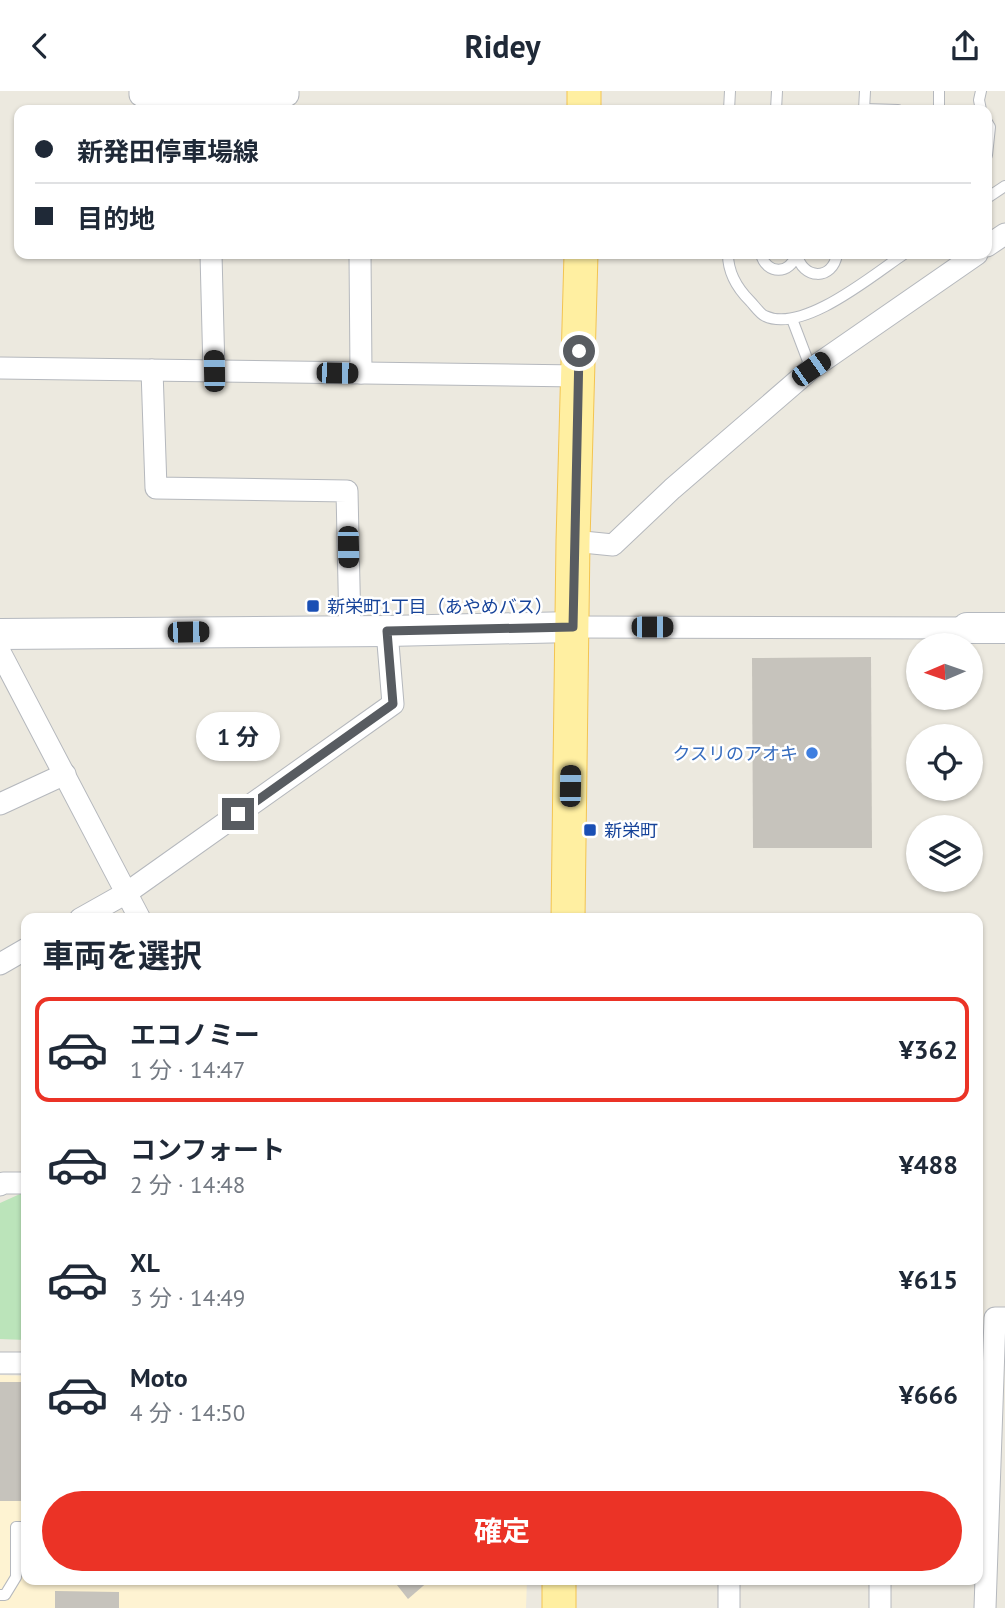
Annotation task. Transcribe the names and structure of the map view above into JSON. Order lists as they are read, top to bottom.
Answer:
{
  "places": {
    "transit": ["新栄町1丁目（あやめバス）", "新栄町"],
    "other": ["クスリのアオキ"]
  },
  "north": "left",
  "page": {
    "header": "Ridey",
    "banner": ["新発田停車場線", "目的地"],
    "bubble": "1 分",
    "heading": "車両を選択",
    "list": [
      {
        "name": "エコノミー",
        "note": "1 分 · 14:47",
        "value": "¥362"
      },
      {
        "name": "コンフォート",
        "note": "2 分 · 14:48",
        "value": "¥488"
      },
      {
        "name": "XL",
        "note": "3 分 · 14:49",
        "value": "¥615"
      },
      {
        "name": "Moto",
        "note": "4 分 · 14:50",
        "value": "¥666"
      }
    ],
    "buttons": "確定"
  }
}
